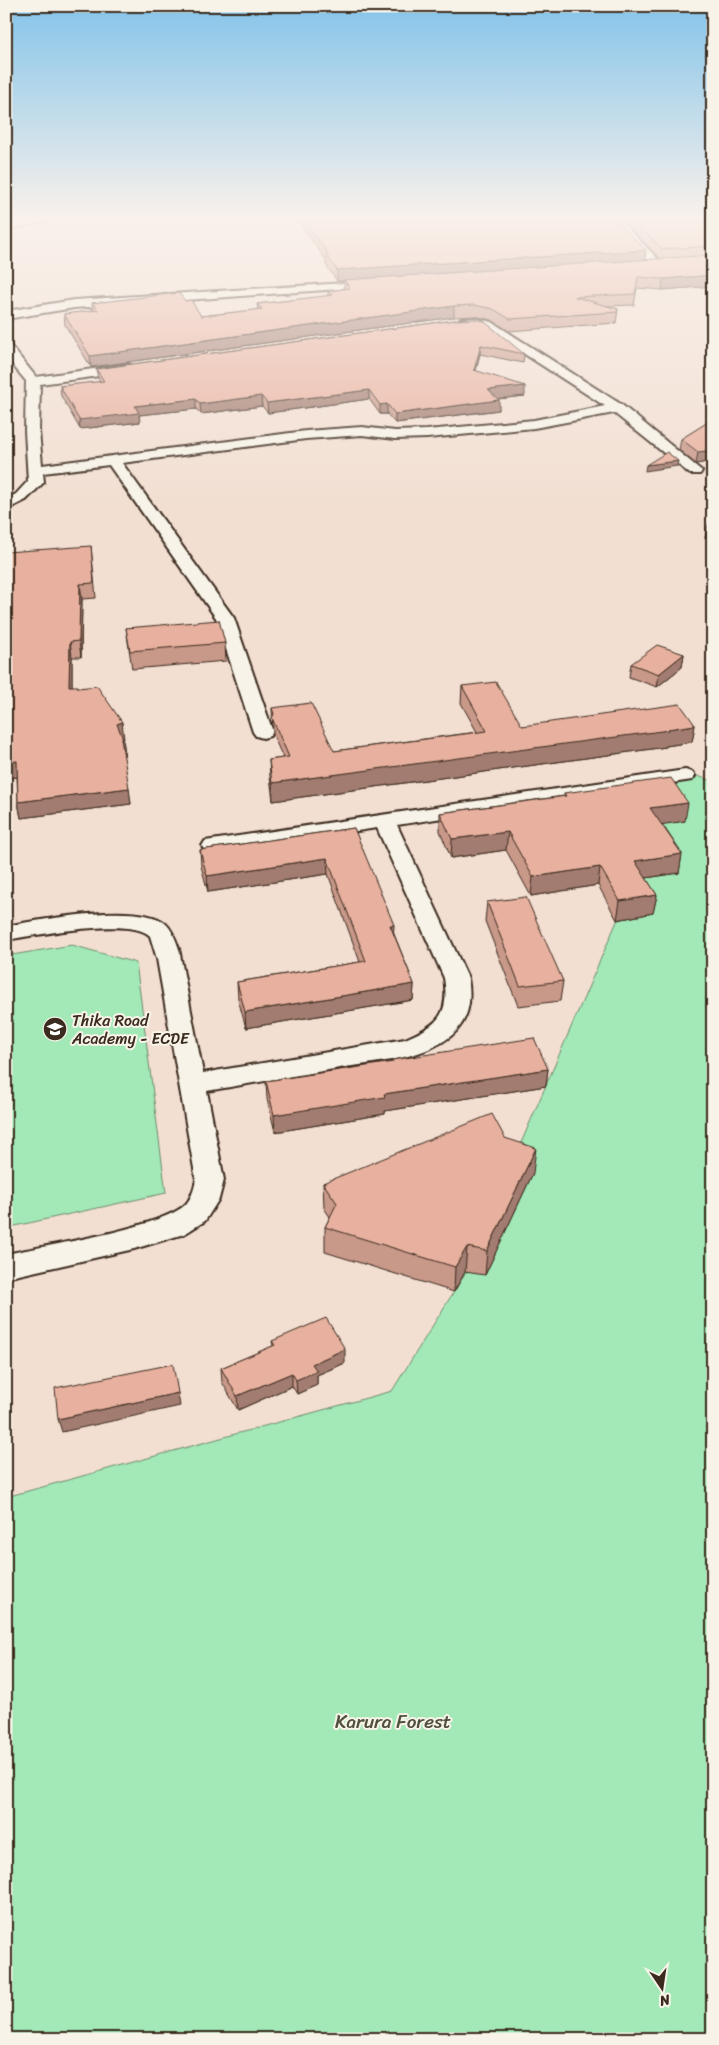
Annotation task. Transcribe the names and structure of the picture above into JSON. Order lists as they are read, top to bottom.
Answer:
{
  "parks": ["Karura Forest"],
  "places": {
    "school or university": ["Thika Road Academy - ECDE"]
  },
  "north": "bottom"
}
